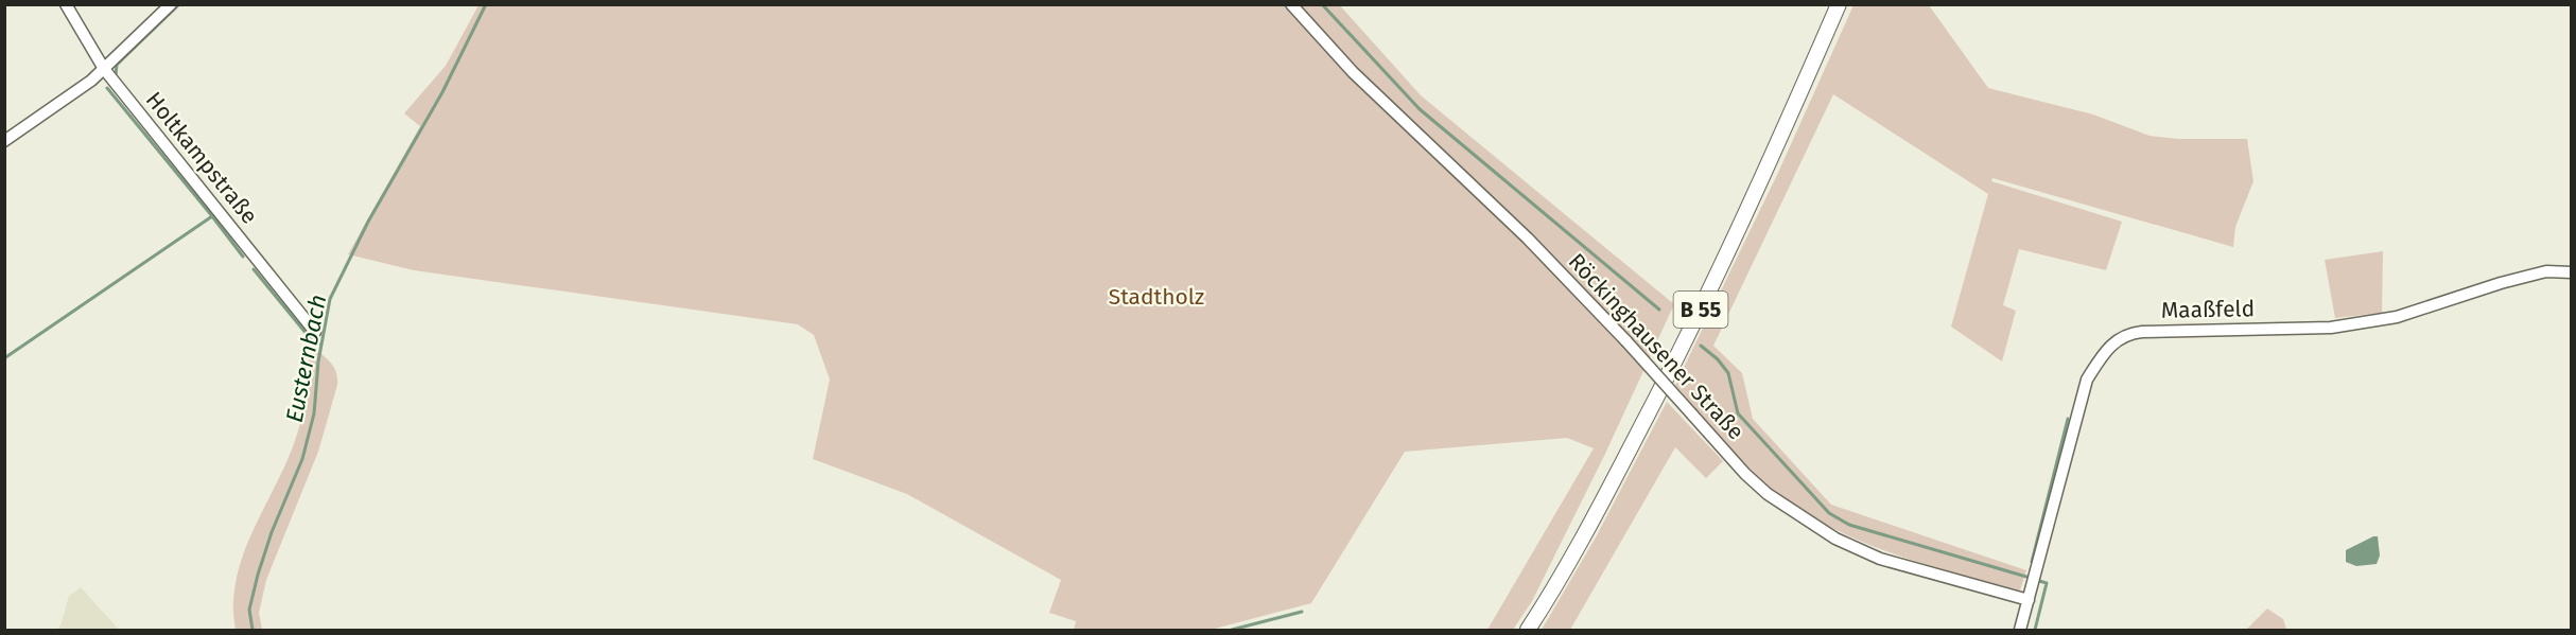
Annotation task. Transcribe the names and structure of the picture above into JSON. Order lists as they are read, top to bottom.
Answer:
{
  "streets": {
    "main road": ["B 55"],
    "street": ["Holtkampstraße", "Maaßfeld", "Röckinghausener Straße"]
  },
  "crossings": [
    ["Maaßfeld", "Röckinghausener Straße"]
  ],
  "water": ["Eusternbach"],
  "parks": ["Stadtholz"]
}
